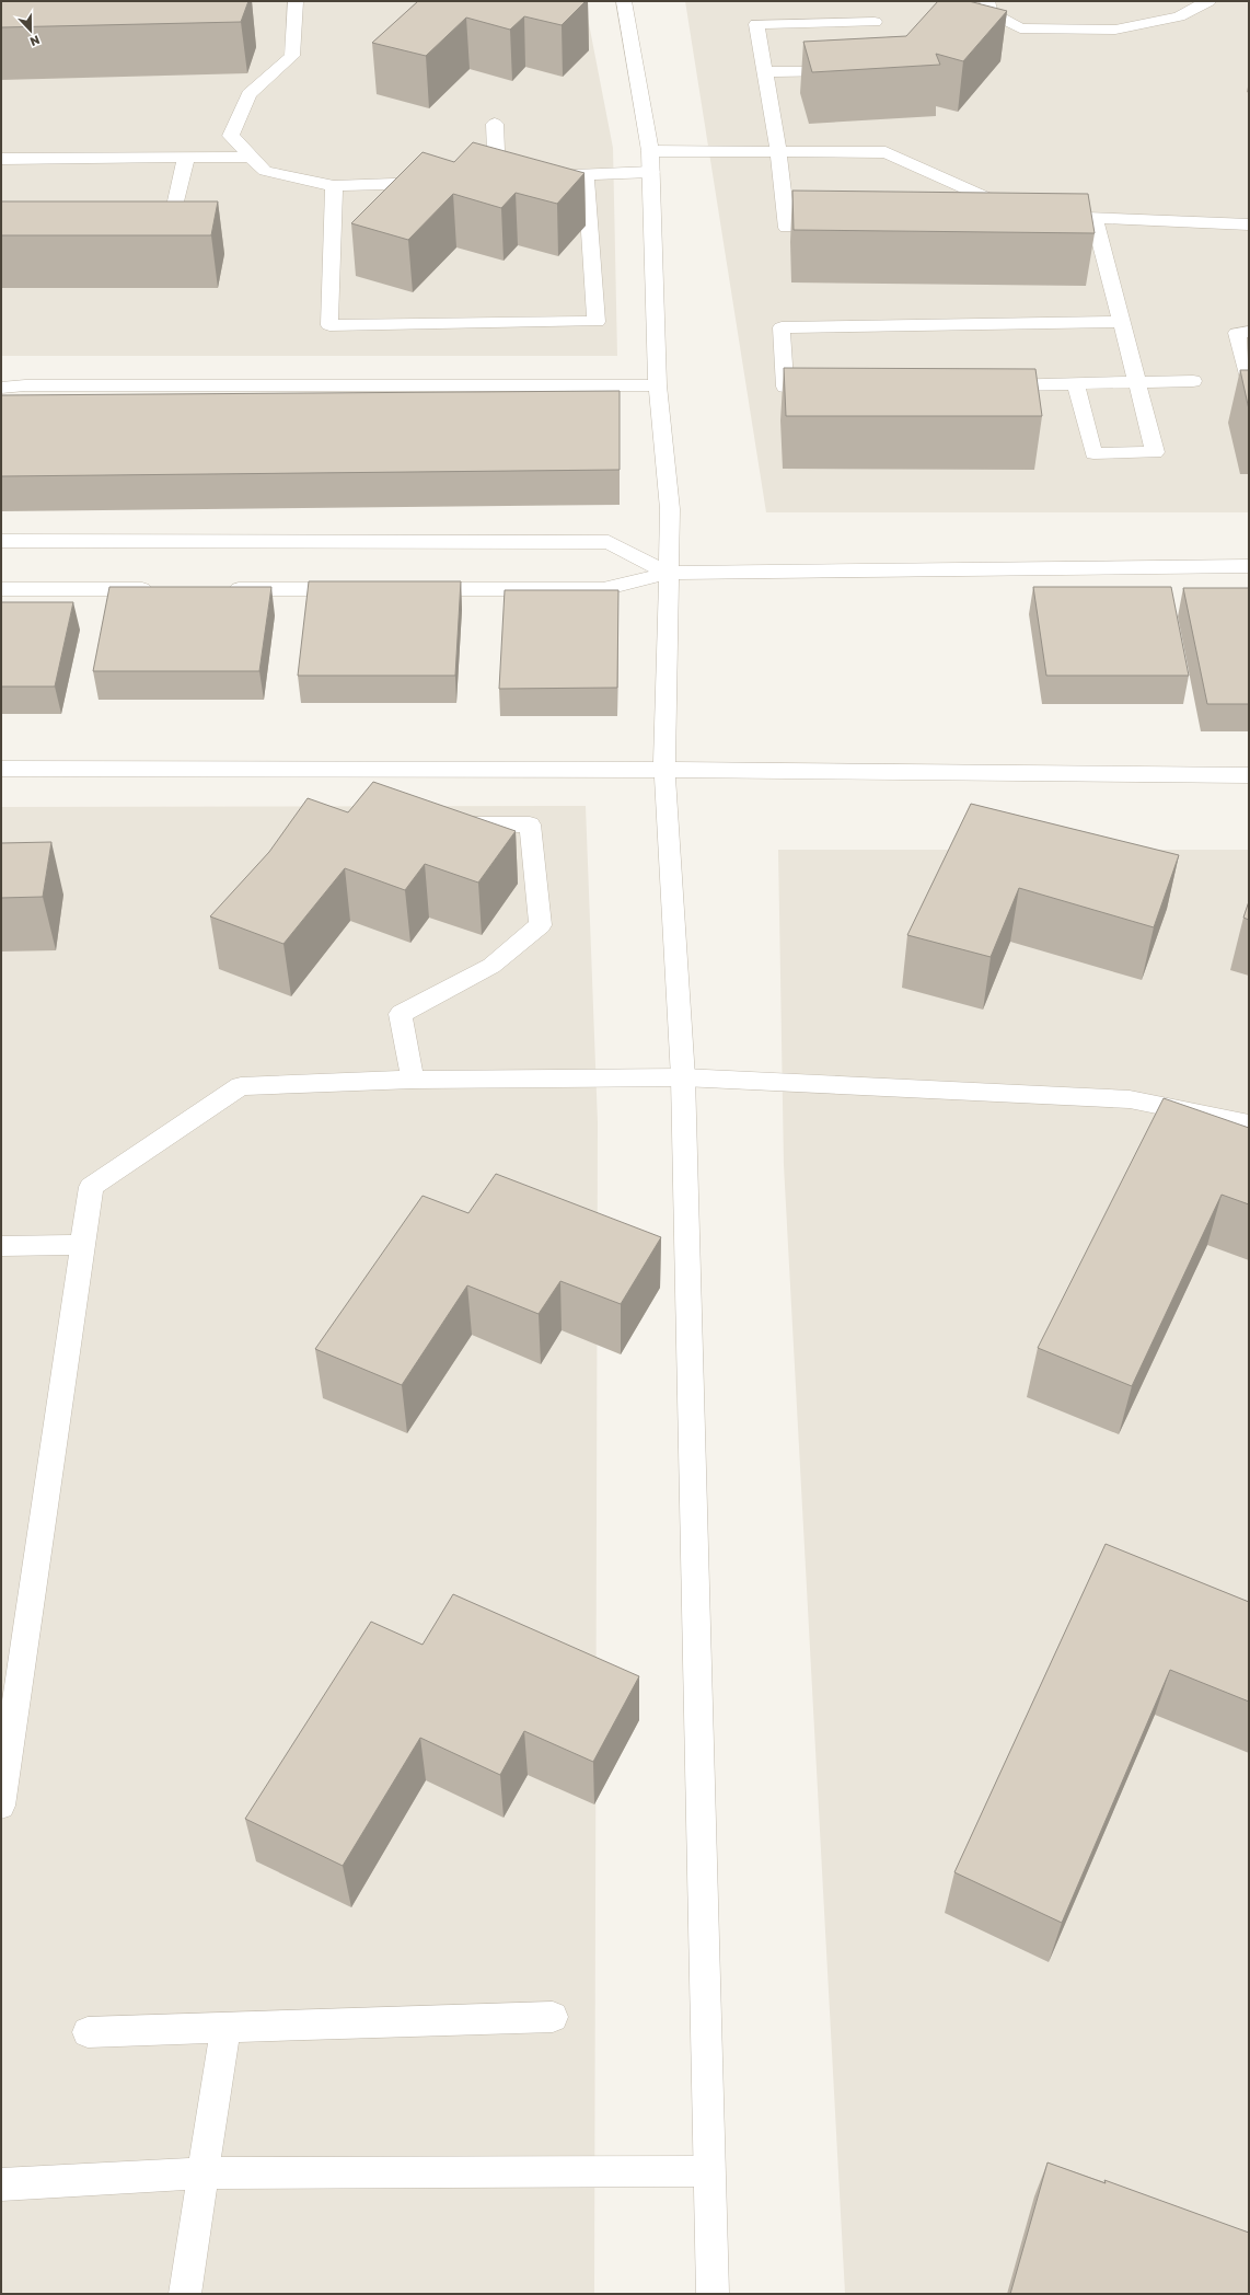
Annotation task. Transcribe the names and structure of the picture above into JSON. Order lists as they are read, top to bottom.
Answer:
{
  "north": "bottom"
}
